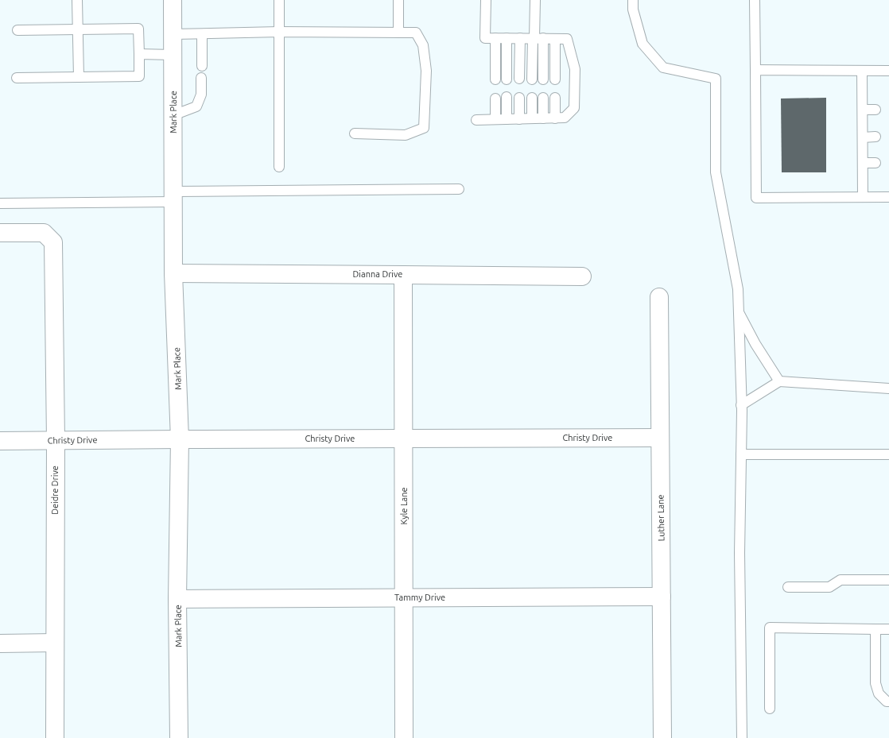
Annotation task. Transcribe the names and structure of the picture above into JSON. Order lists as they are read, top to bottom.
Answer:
{
  "streets": {
    "street": [
      "Mark Place",
      "Dianna Drive",
      "Christy Drive",
      "Deidre Drive",
      "Kyle Lane",
      "Luther Lane",
      "Tammy Drive"
    ]
  },
  "crossings": [
    ["Mark Place", "Dianna Drive"],
    ["Mark Place", "Christy Drive"],
    ["Mark Place", "Tammy Drive"],
    ["Dianna Drive", "Kyle Lane"],
    ["Christy Drive", "Deidre Drive"],
    ["Christy Drive", "Kyle Lane"],
    ["Christy Drive", "Luther Lane"],
    ["Kyle Lane", "Tammy Drive"],
    ["Luther Lane", "Tammy Drive"]
  ]
}
